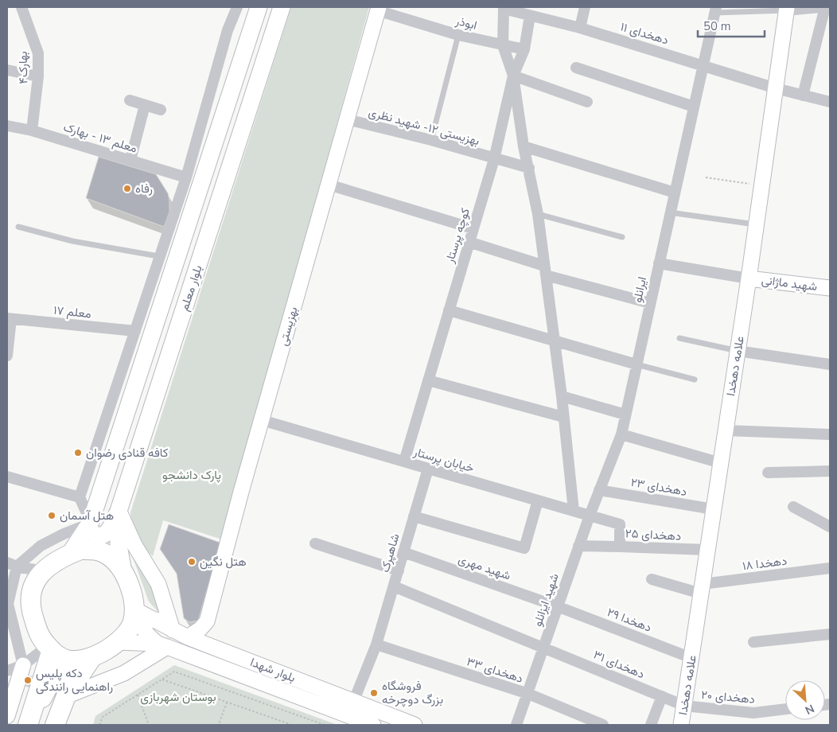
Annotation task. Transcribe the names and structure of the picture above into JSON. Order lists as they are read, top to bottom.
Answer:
{
  "streets": {
    "main road": ["بلوار معلم"],
    "street": [
      "ابوذر",
      "دهخدای ۱۱",
      "بهارک۴",
      "بهزیستی ۱۲- شهید نظری",
      "معلم ۱۳ - بهارک",
      "کوچه پرستار",
      "شهید ماژانی",
      "ایرانلو",
      "معلم ۱۷",
      "بهزیستی",
      "علامه دهخدا",
      "خیابان پرستار",
      "دهخدای ۲۳",
      "دهخدای ۲۵",
      "شاهپرک",
      "دهخدا ۱۸",
      "شهید مهری",
      "شهید ایزانلو",
      "دهخدا ۲۹",
      "دهخدای ۳۱",
      "بلوار شهدا",
      "دهخدای ۳۳",
      "دهخدای ۲۰"
    ]
  },
  "crossings": [
    ["ابوذر", "کوچه پرستار"],
    ["ابوذر", "بهزیستی"],
    ["دهخدای ۱۱", "کوچه پرستار"],
    ["دهخدای ۱۱", "ایرانلو"],
    ["دهخدای ۱۱", "علامه دهخدا"],
    ["بهارک۴", "معلم ۱۳ - بهارک"],
    ["بهزیستی ۱۲- شهید نظری", "کوچه پرستار"],
    ["بهزیستی ۱۲- شهید نظری", "بهزیستی"],
    ["کوچه پرستار", "خیابان پرستار"],
    ["شهید ماژانی", "علامه دهخدا"],
    ["بلوار معلم", "بلوار شهدا"],
    ["ایرانلو", "خیابان پرستار"],
    ["ایرانلو", "دهخدای ۲۳"],
    ["ایرانلو", "شهید ایزانلو"],
    ["بهزیستی", "خیابان پرستار"],
    ["بهزیستی", "بلوار شهدا"],
    ["علامه دهخدا", "دهخدای ۲۳"],
    ["علامه دهخدا", "دهخدای ۲۵"],
    ["علامه دهخدا", "دهخدا ۱۸"],
    ["علامه دهخدا", "دهخدا ۲۹"],
    ["علامه دهخدا", "دهخدای ۳۱"],
    ["علامه دهخدا", "دهخدای ۲۰"],
    ["خیابان پرستار", "دهخدای ۲۵"],
    ["خیابان پرستار", "شاهپرک"],
    ["خیابان پرستار", "شهید ایزانلو"],
    ["شاهپرک", "شهید مهری"],
    ["شاهپرک", "دهخدای ۳۱"],
    ["شاهپرک", "دهخدای ۳۳"],
    ["شهید مهری", "شهید ایزانلو"],
    ["شهید مهری", "دهخدا ۲۹"],
    ["شهید ایزانلو", "دهخدا ۲۹"],
    ["شهید ایزانلو", "دهخدای ۳۱"],
    ["شهید ایزانلو", "دهخدای ۳۳"],
    ["دهخدای ۳۱", "دهخدای ۲۰"]
  ],
  "parks": ["پارک دانشجو", "بوستان شهربازی"],
  "places": [
    "رفاه",
    "کافه قنادی رضوان",
    "هتل آسمان",
    "هتل نگین",
    "دکه پلیس راهنمایی رانندگی",
    "فروشگاه بزرگ دوچرخه"
  ],
  "scale_bar": "50 m",
  "north": "bottom right"
}
